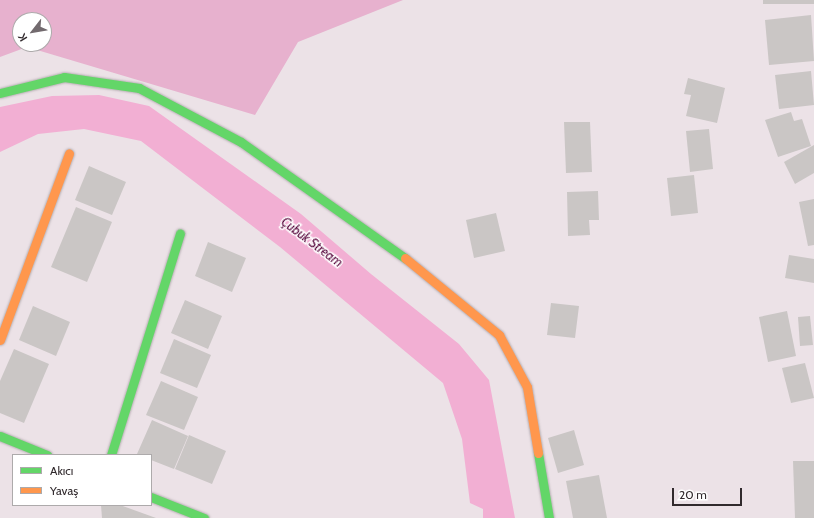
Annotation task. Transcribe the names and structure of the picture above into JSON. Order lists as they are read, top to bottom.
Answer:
{
  "water": ["Çubuk Stream"],
  "legend": ["Akıcı", "Yavaş"],
  "scale_bar": "20 m",
  "north": "bottom left"
}
